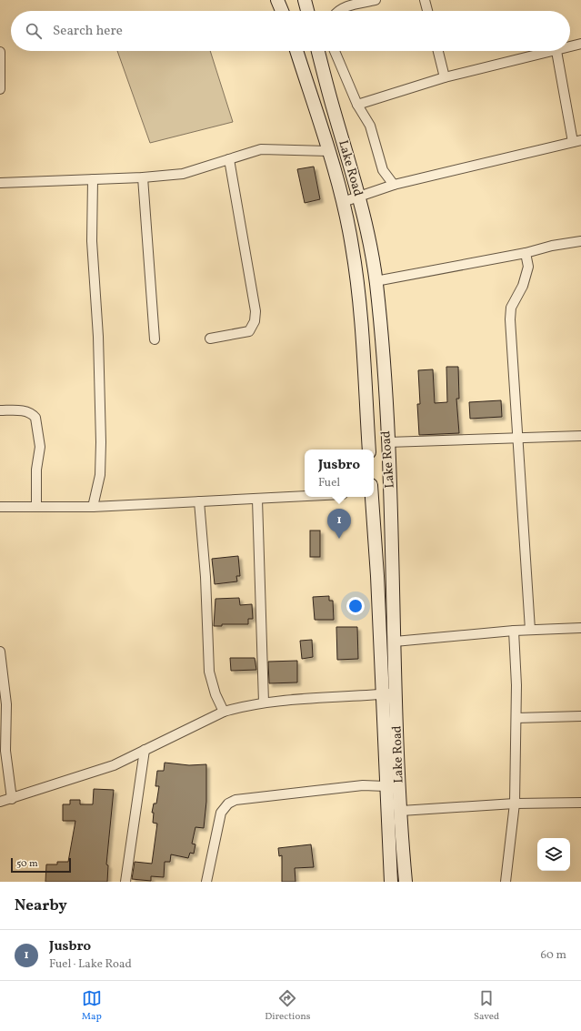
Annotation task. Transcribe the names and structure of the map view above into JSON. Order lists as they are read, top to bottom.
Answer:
{
  "streets": {
    "main road": ["Lake Road"]
  },
  "scale_bar": "50 m",
  "page": {
    "search": "Search here",
    "popup": ["Jusbro", "Fuel"],
    "pins": "1",
    "scale": "50 m",
    "heading": "Nearby",
    "list": [
      {
        "mark": "1",
        "name": "Jusbro",
        "note": "Fuel · Lake Road",
        "value": "60 m"
      }
    ],
    "nav": ["Map", "Directions", "Saved"]
  }
}
